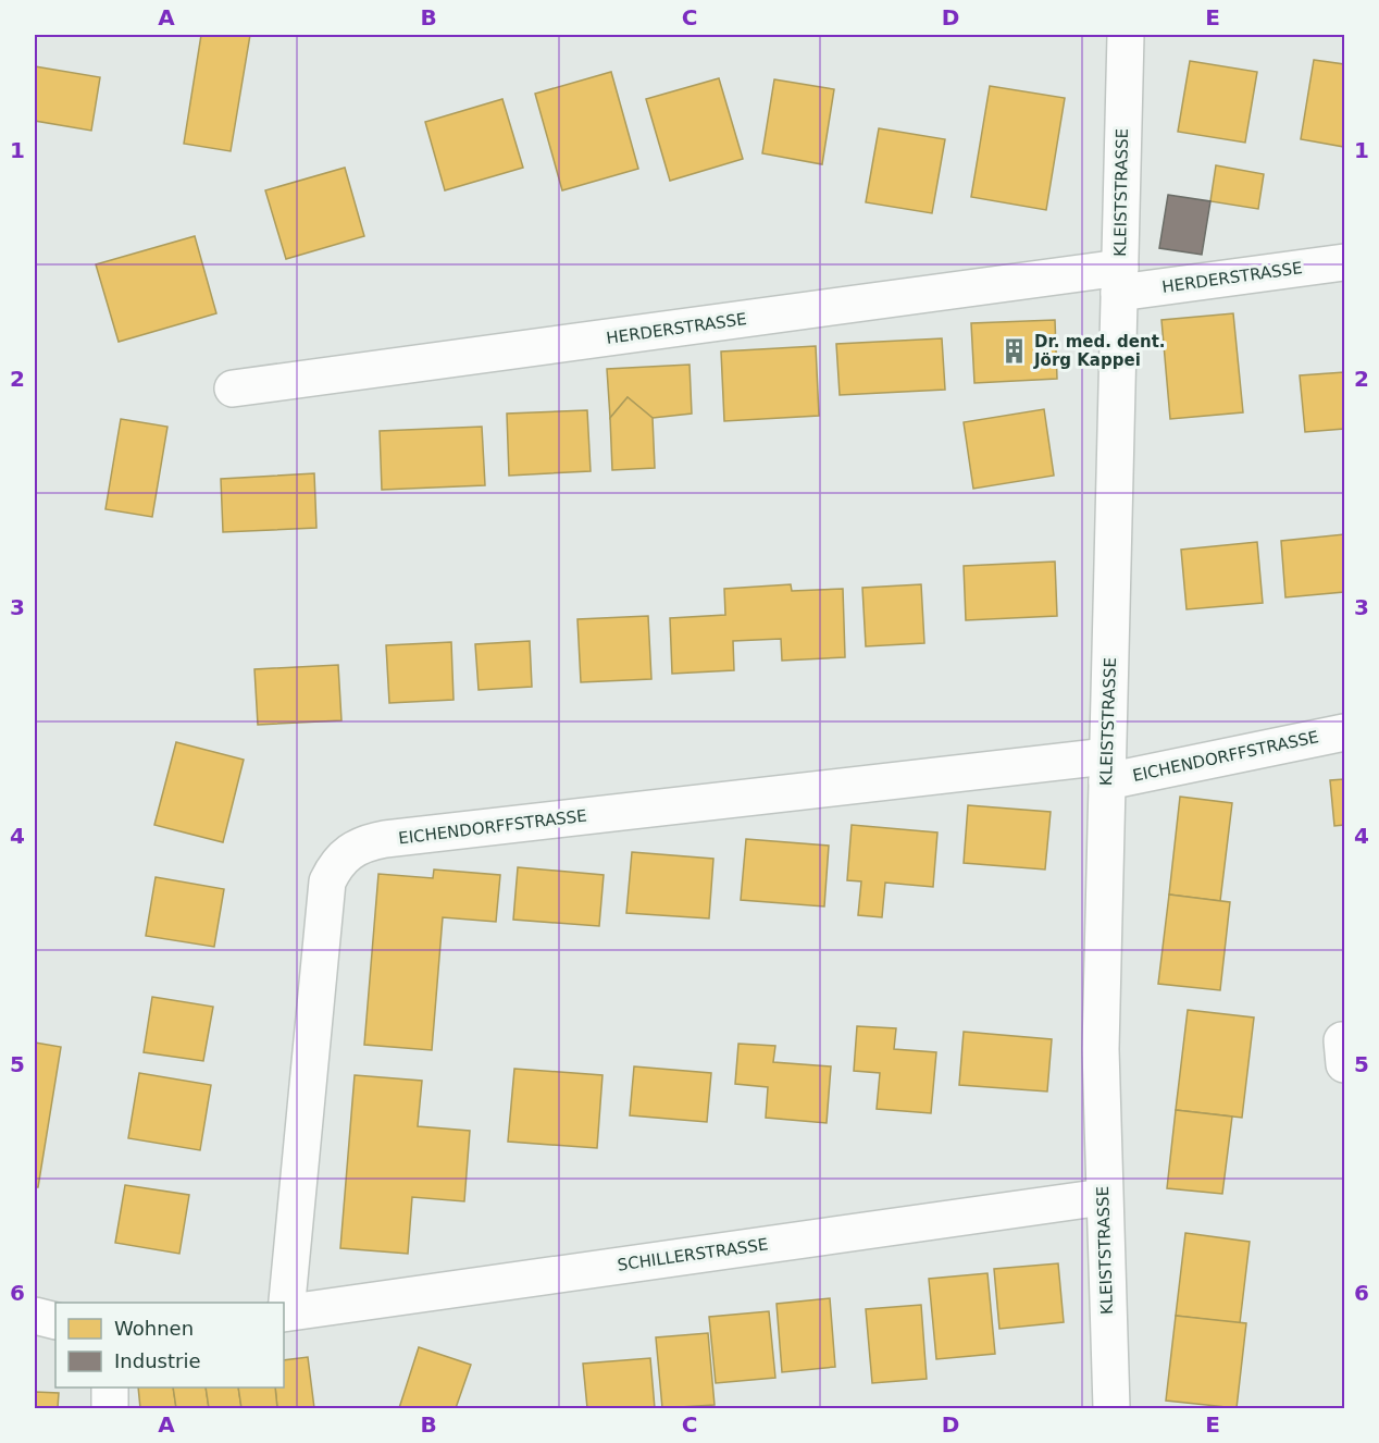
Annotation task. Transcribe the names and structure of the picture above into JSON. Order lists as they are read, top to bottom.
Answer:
{
  "streets": {
    "street": [
      "KLEISTSTRASSE",
      "HERDERSTRASSE",
      "EICHENDORFFSTRASSE",
      "SCHILLERSTRASSE"
    ]
  },
  "crossings": [
    ["KLEISTSTRASSE", "HERDERSTRASSE"],
    ["KLEISTSTRASSE", "EICHENDORFFSTRASSE"],
    ["KLEISTSTRASSE", "SCHILLERSTRASSE"],
    ["EICHENDORFFSTRASSE", "SCHILLERSTRASSE"]
  ],
  "places": {
    "building": ["Dr. med. dent. Jörg Kappei"]
  },
  "legend": ["Wohnen", "Industrie"],
  "grid": {
    "columns": [
      "A",
      "B",
      "C",
      "D",
      "E"
    ],
    "rows": [
      "1",
      "2",
      "3",
      "4",
      "5",
      "6"
    ]
  }
}
